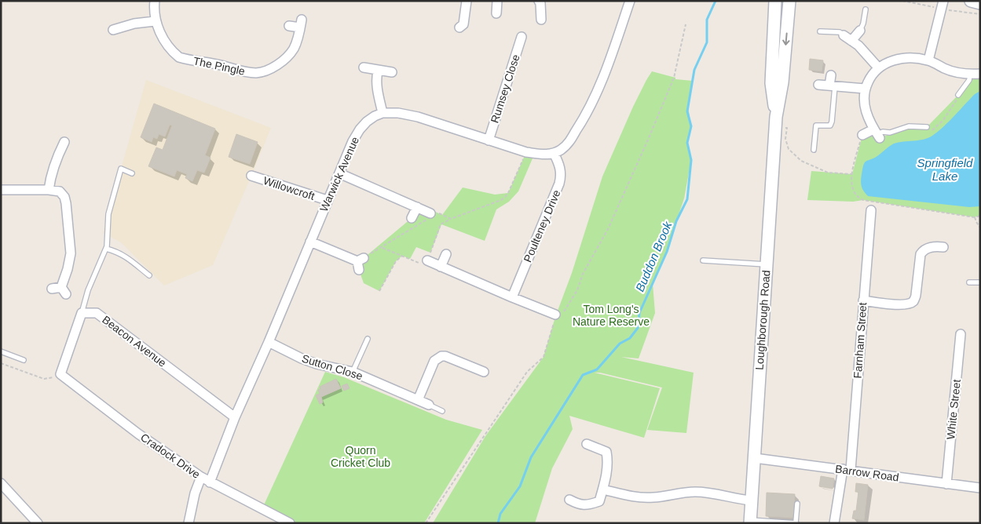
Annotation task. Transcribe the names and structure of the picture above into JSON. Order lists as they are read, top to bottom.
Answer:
{
  "streets": {
    "street": [
      "The Pingle",
      "Rumsey Close",
      "Warwick Avenue",
      "Willowcroft",
      "Poulteney Drive",
      "Loughborough Road",
      "Farnham Street",
      "Beacon Avenue",
      "Sutton Close",
      "White Street",
      "Cradock Drive",
      "Barrow Road"
    ]
  },
  "crossings": [
    ["Warwick Avenue", "Willowcroft"],
    ["Warwick Avenue", "Beacon Avenue"],
    ["Warwick Avenue", "Sutton Close"],
    ["Warwick Avenue", "Cradock Drive"],
    ["Loughborough Road", "Barrow Road"],
    ["Farnham Street", "Barrow Road"],
    ["White Street", "Barrow Road"]
  ],
  "water": ["Springfield Lake", "Buddon Brook"],
  "parks": ["Tom Long's Nature Reserve", "Quorn Cricket Club"]
}
